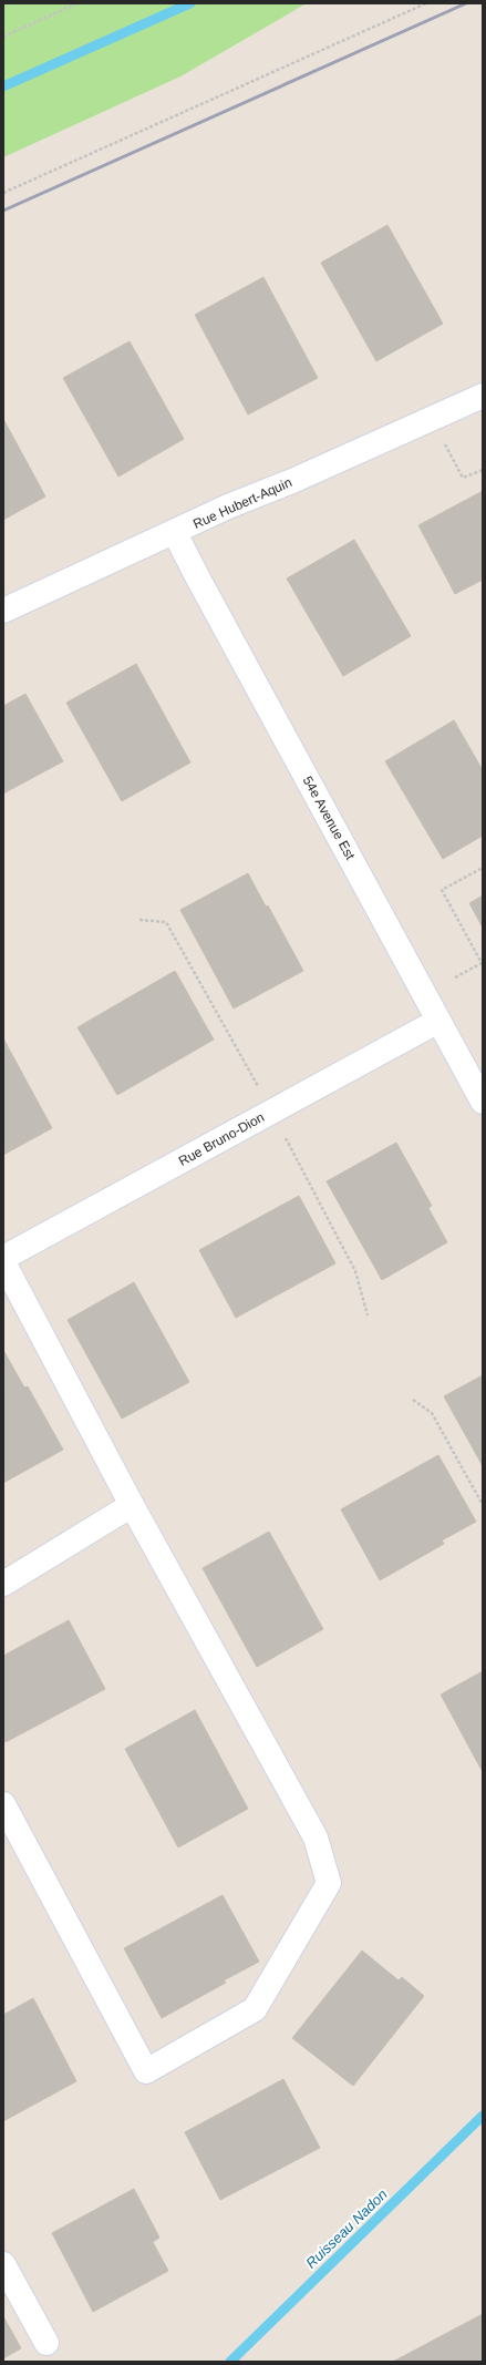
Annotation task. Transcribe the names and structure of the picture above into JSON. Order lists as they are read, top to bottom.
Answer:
{
  "streets": {
    "street": ["Rue Hubert-Aquin", "54e Avenue Est", "Rue Bruno-Dion"]
  },
  "crossings": [
    ["Rue Hubert-Aquin", "54e Avenue Est"],
    ["54e Avenue Est", "Rue Bruno-Dion"]
  ],
  "water": ["Ruisseau Nadon"]
}
